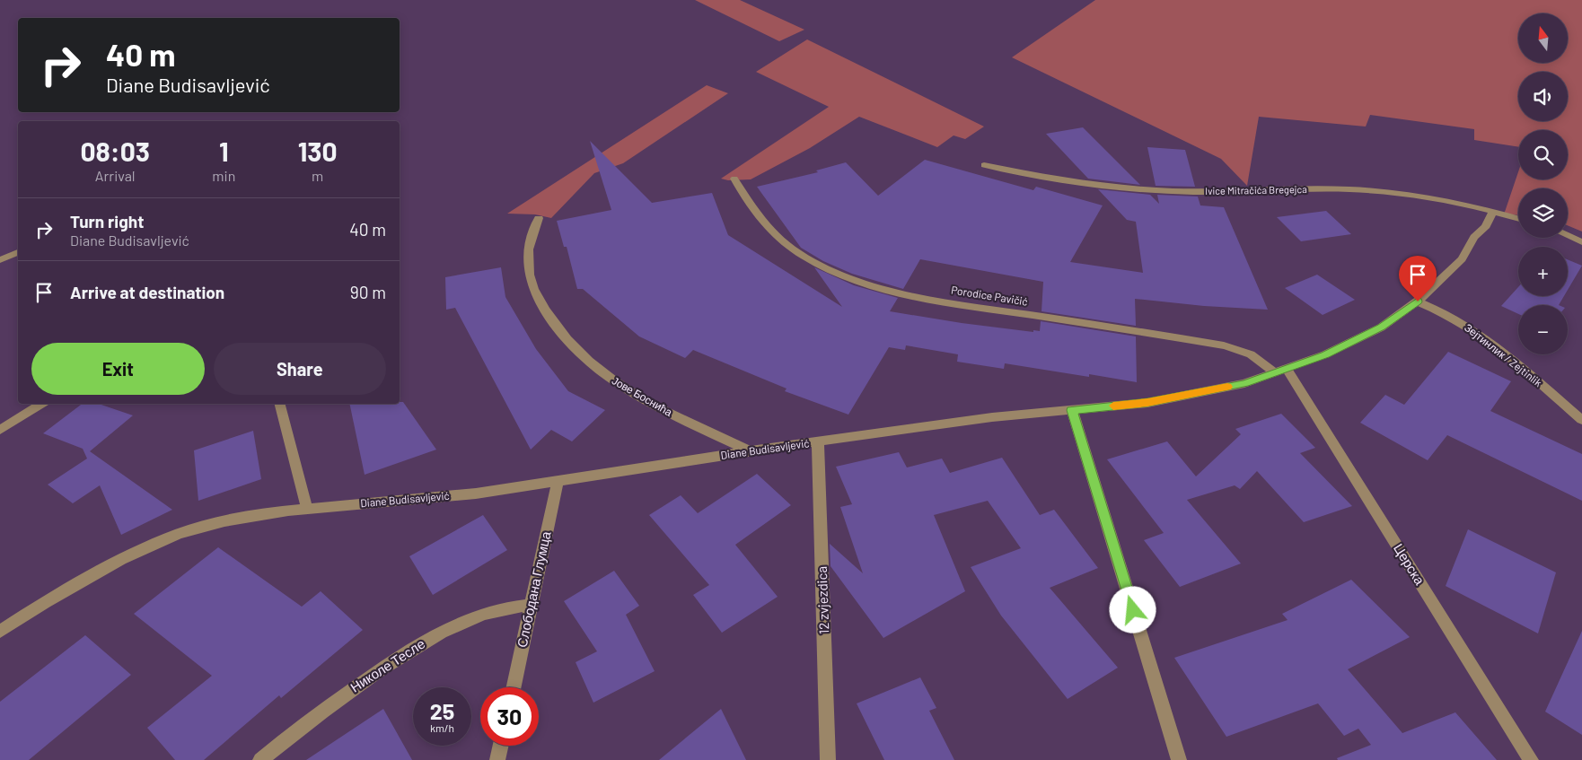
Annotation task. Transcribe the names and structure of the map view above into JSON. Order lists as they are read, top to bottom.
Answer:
{
  "streets": {
    "street": [
      "Ivice Mitračića Bregejca",
      "Porodice Pavičić",
      "Зејтинлик / Zejtinlik",
      "Јове Боснића",
      "Diane Budisavljević",
      "Церска",
      "Слободана Глумца",
      "12 zvjezdica",
      "Николе Тесле"
    ]
  },
  "crossings": [
    ["Ivice Mitračića Bregejca", "Diane Budisavljević"],
    ["Porodice Pavičić", "Diane Budisavljević"],
    ["Зејтинлик / Zejtinlik", "Diane Budisavljević"],
    ["Јове Боснића", "Diane Budisavljević"],
    ["Diane Budisavljević", "Церска"],
    ["Diane Budisavljević", "Слободана Глумца"],
    ["Diane Budisavljević", "12 zvjezdica"],
    ["Слободана Глумца", "Николе Тесле"]
  ],
  "north": "top",
  "page": {
    "map_buttons": ["+", "−"],
    "turn": ["40 m", "Diane Budisavljević"],
    "eta": [
      "08:03",
      "Arrival",
      "1",
      "min",
      "130",
      "m"
    ],
    "list": [
      {
        "name": "Turn right",
        "note": "Diane Budisavljević",
        "value": "40 m"
      },
      {
        "name": "Arrive at destination",
        "value": "90 m"
      }
    ],
    "buttons": ["Exit", "Share"],
    "speed": "25 km/h",
    "limit": "30"
  }
}
